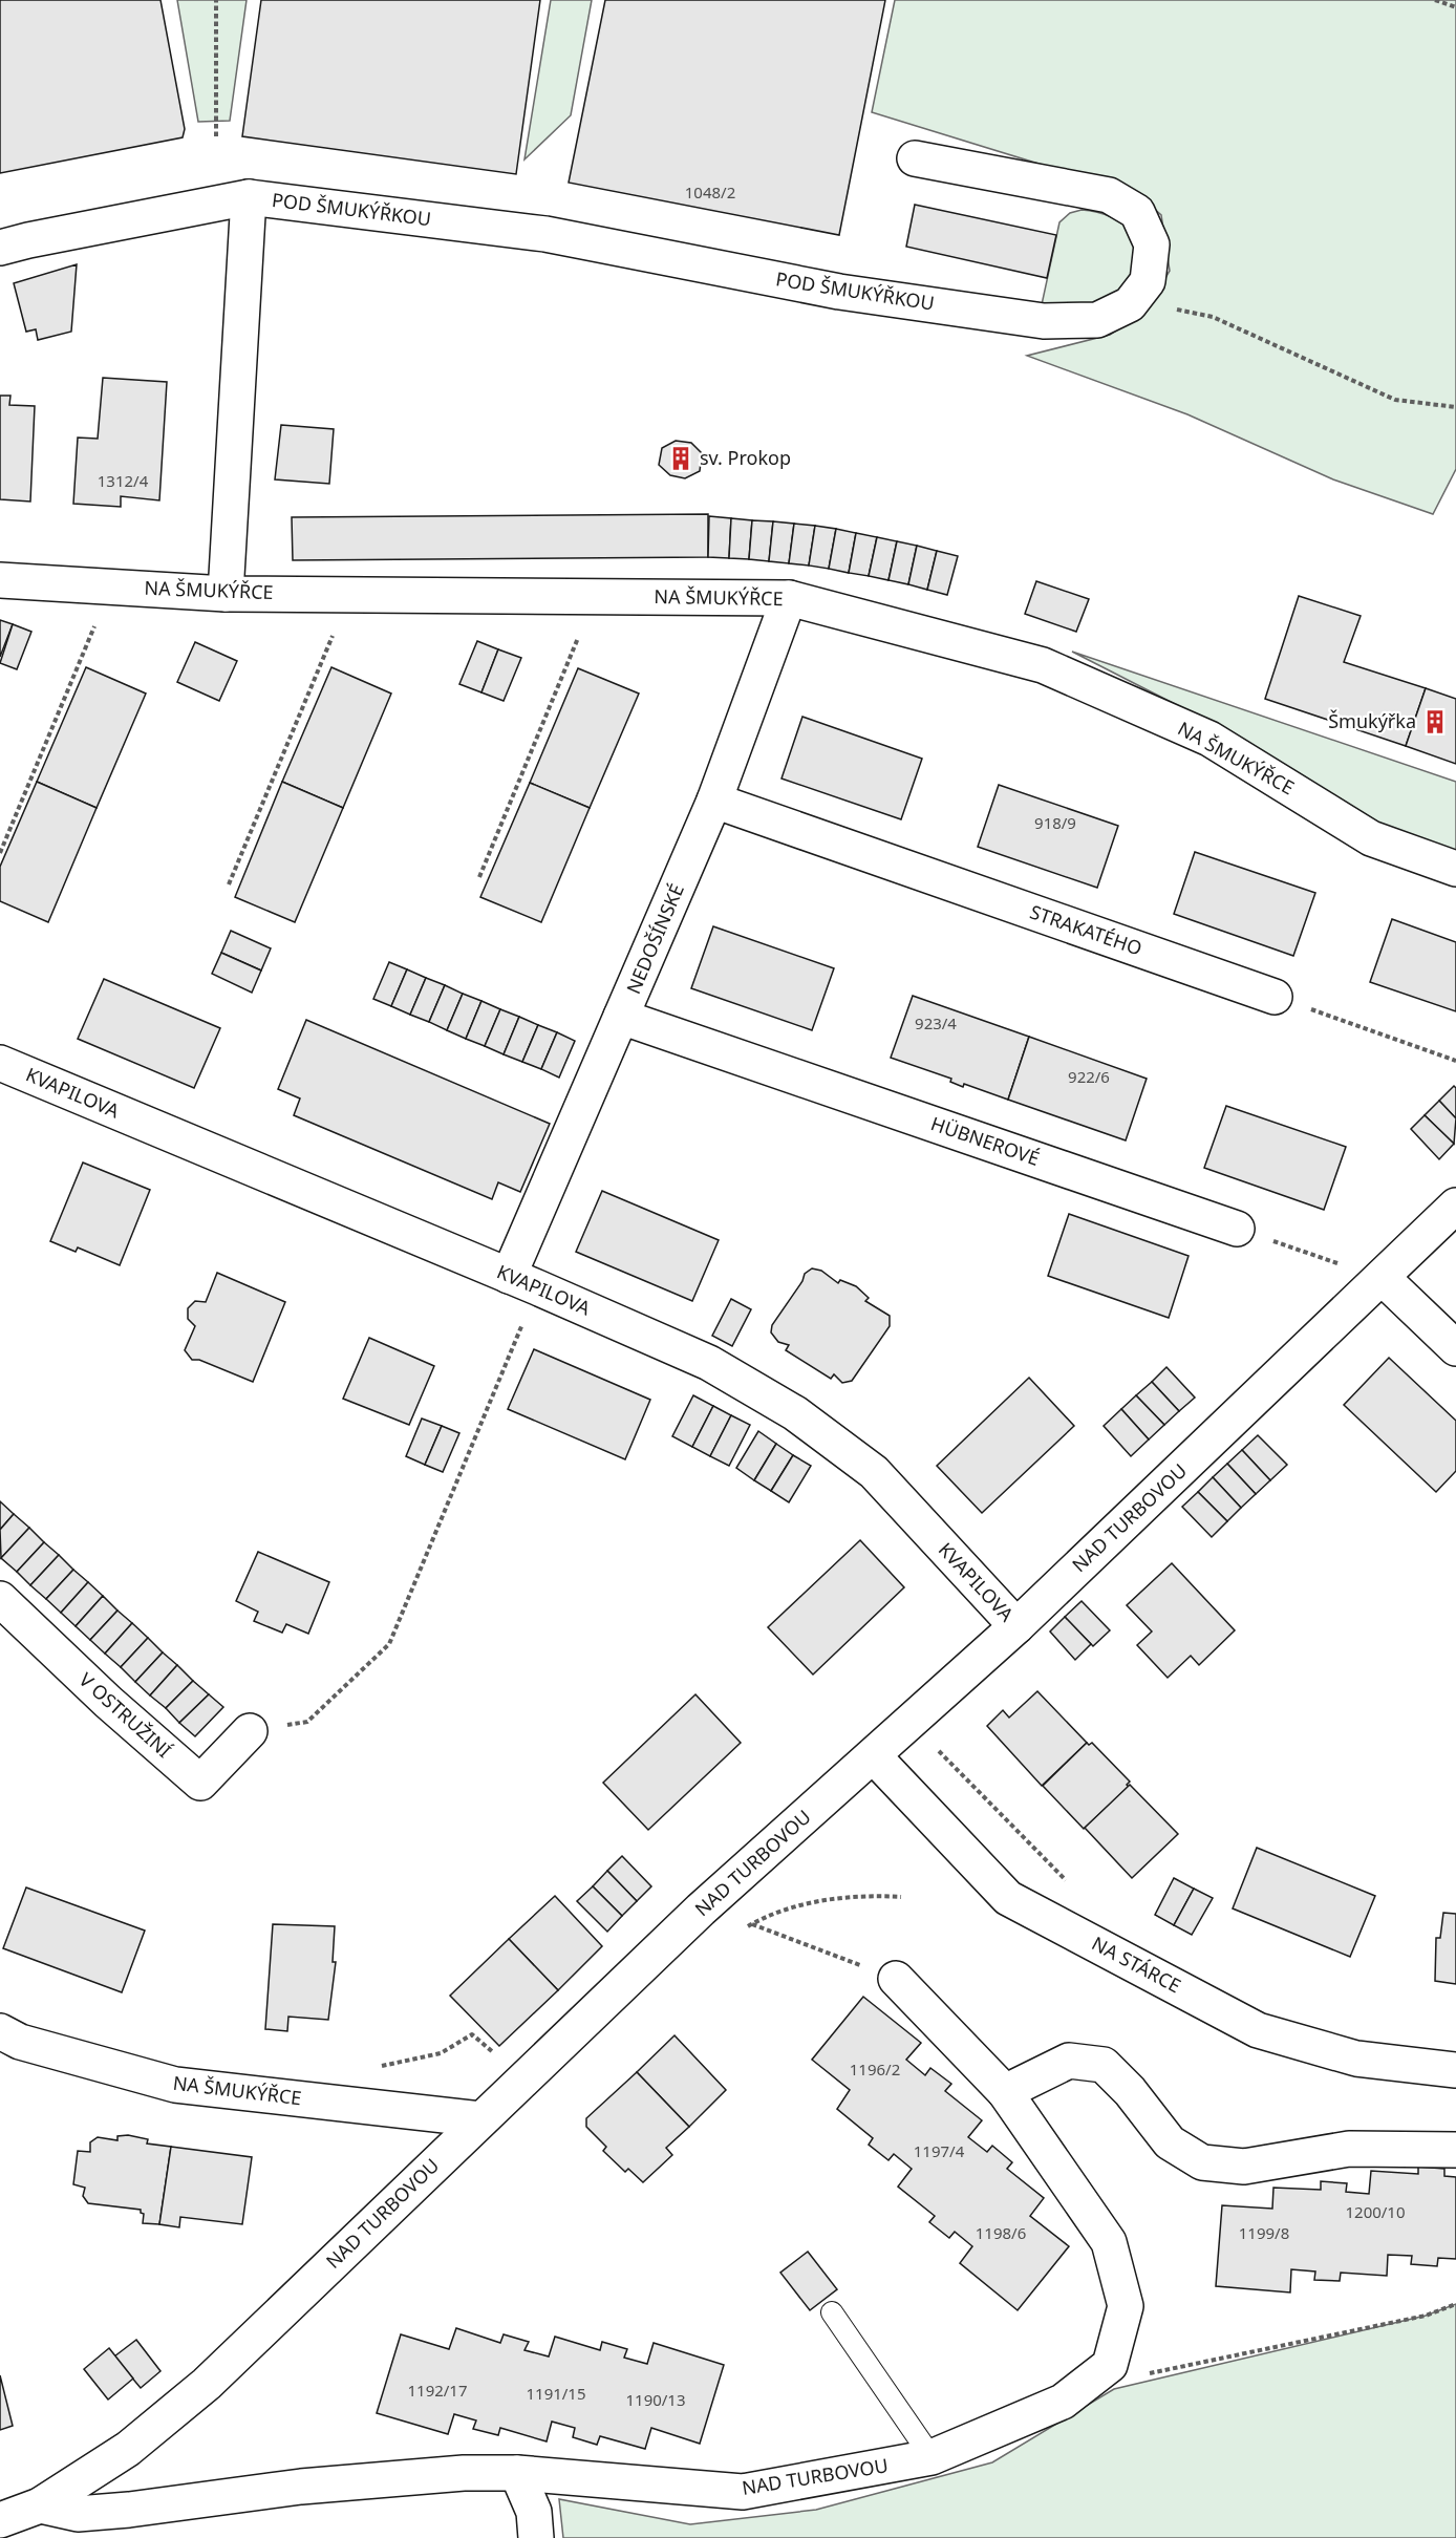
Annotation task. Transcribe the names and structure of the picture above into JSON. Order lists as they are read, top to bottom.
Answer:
{
  "streets": {
    "street": [
      "POD ŠMUKÝŘKOU",
      "NA ŠMUKÝŘCE",
      "STRAKATÉHO",
      "NEDOŠÍNSKÉ",
      "KVAPILOVA",
      "HÜBNEROVÉ",
      "NAD TURBOVOU",
      "V OSTRUŽINÍ",
      "NA STÁRCE"
    ]
  },
  "crossings": [
    ["POD ŠMUKÝŘKOU", "NA ŠMUKÝŘCE"],
    ["NA ŠMUKÝŘCE", "NEDOŠÍNSKÉ"],
    ["NA ŠMUKÝŘCE", "NAD TURBOVOU"],
    ["STRAKATÉHO", "NEDOŠÍNSKÉ"],
    ["NEDOŠÍNSKÉ", "KVAPILOVA"],
    ["NEDOŠÍNSKÉ", "HÜBNEROVÉ"],
    ["KVAPILOVA", "NAD TURBOVOU"],
    ["NAD TURBOVOU", "NA STÁRCE"]
  ],
  "places": {
    "building": ["sv. Prokop", "Šmukýřka"]
  },
  "house_numbers": [
    "1048/2",
    "1312/4",
    "918/9",
    "923/4",
    "922/6",
    "1196/2",
    "1197/4",
    "1200/10",
    "1198/6",
    "1199/8",
    "1192/17",
    "1191/15",
    "1190/13"
  ]
}
